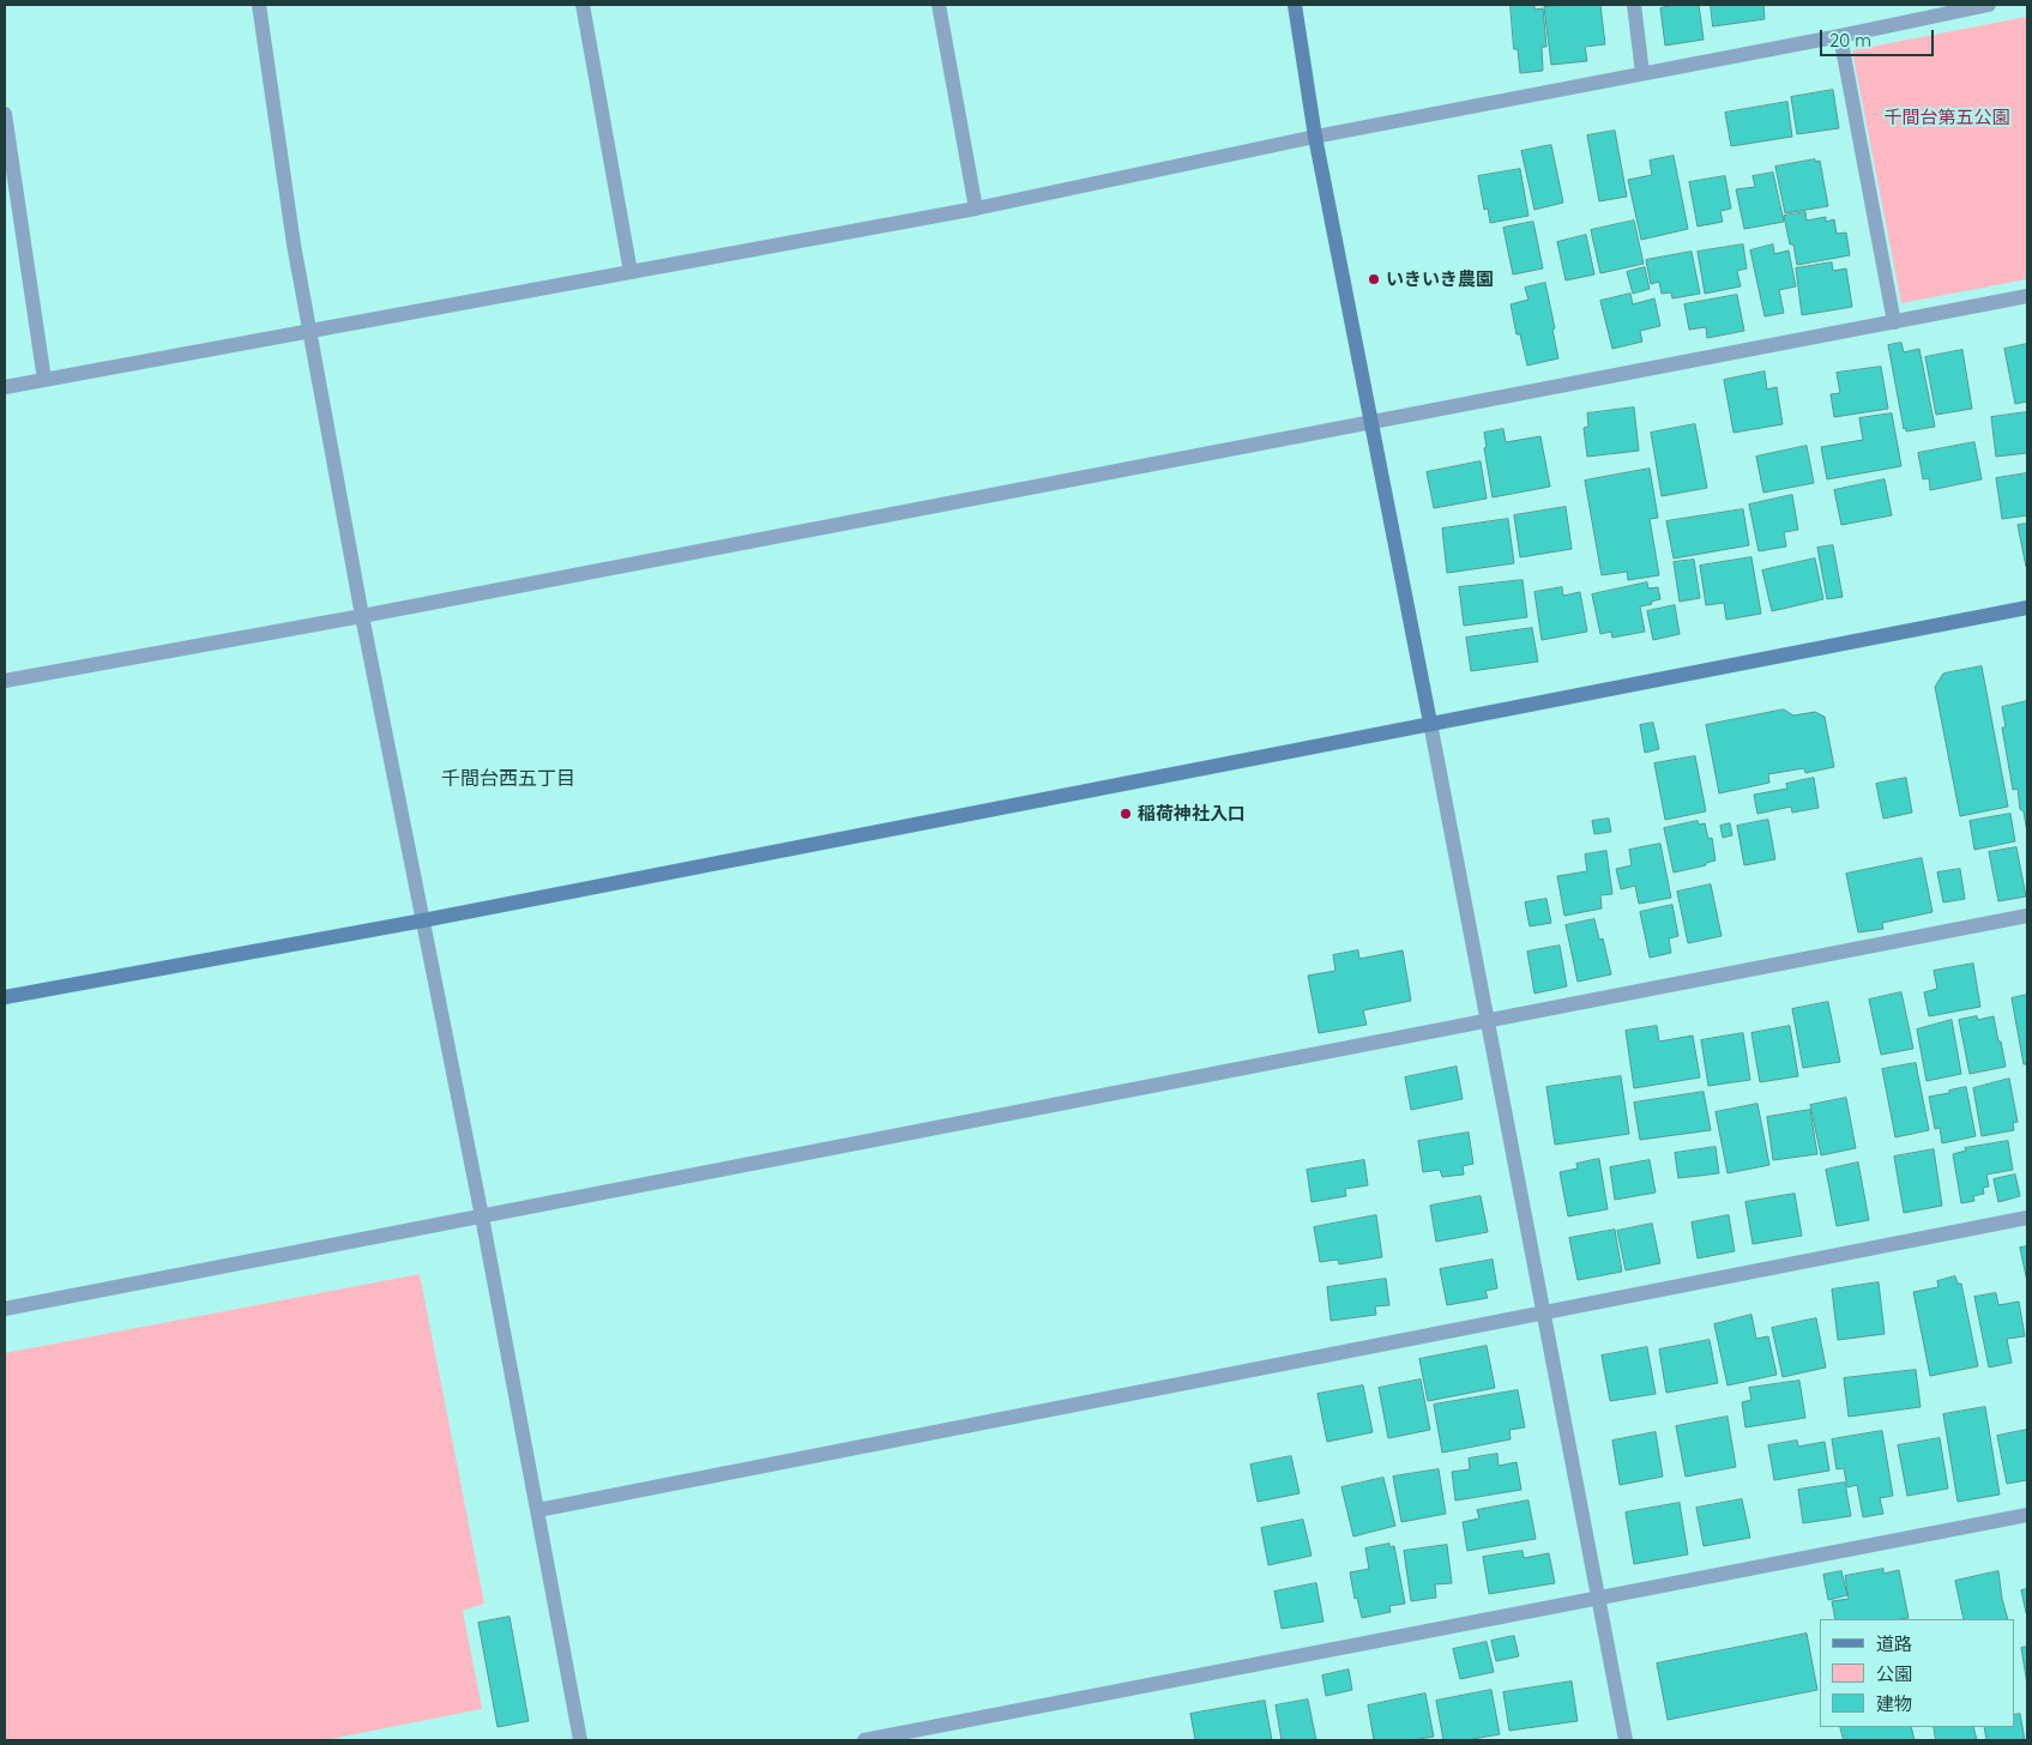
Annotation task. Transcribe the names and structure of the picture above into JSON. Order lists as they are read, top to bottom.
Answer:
{
  "districts": ["千間台西五丁目"],
  "parks": ["千間台第五公園"],
  "places": ["いきいき農園", "稲荷神社入口"],
  "legend": ["道路", "公園", "建物"],
  "scale_bar": "20 m"
}
